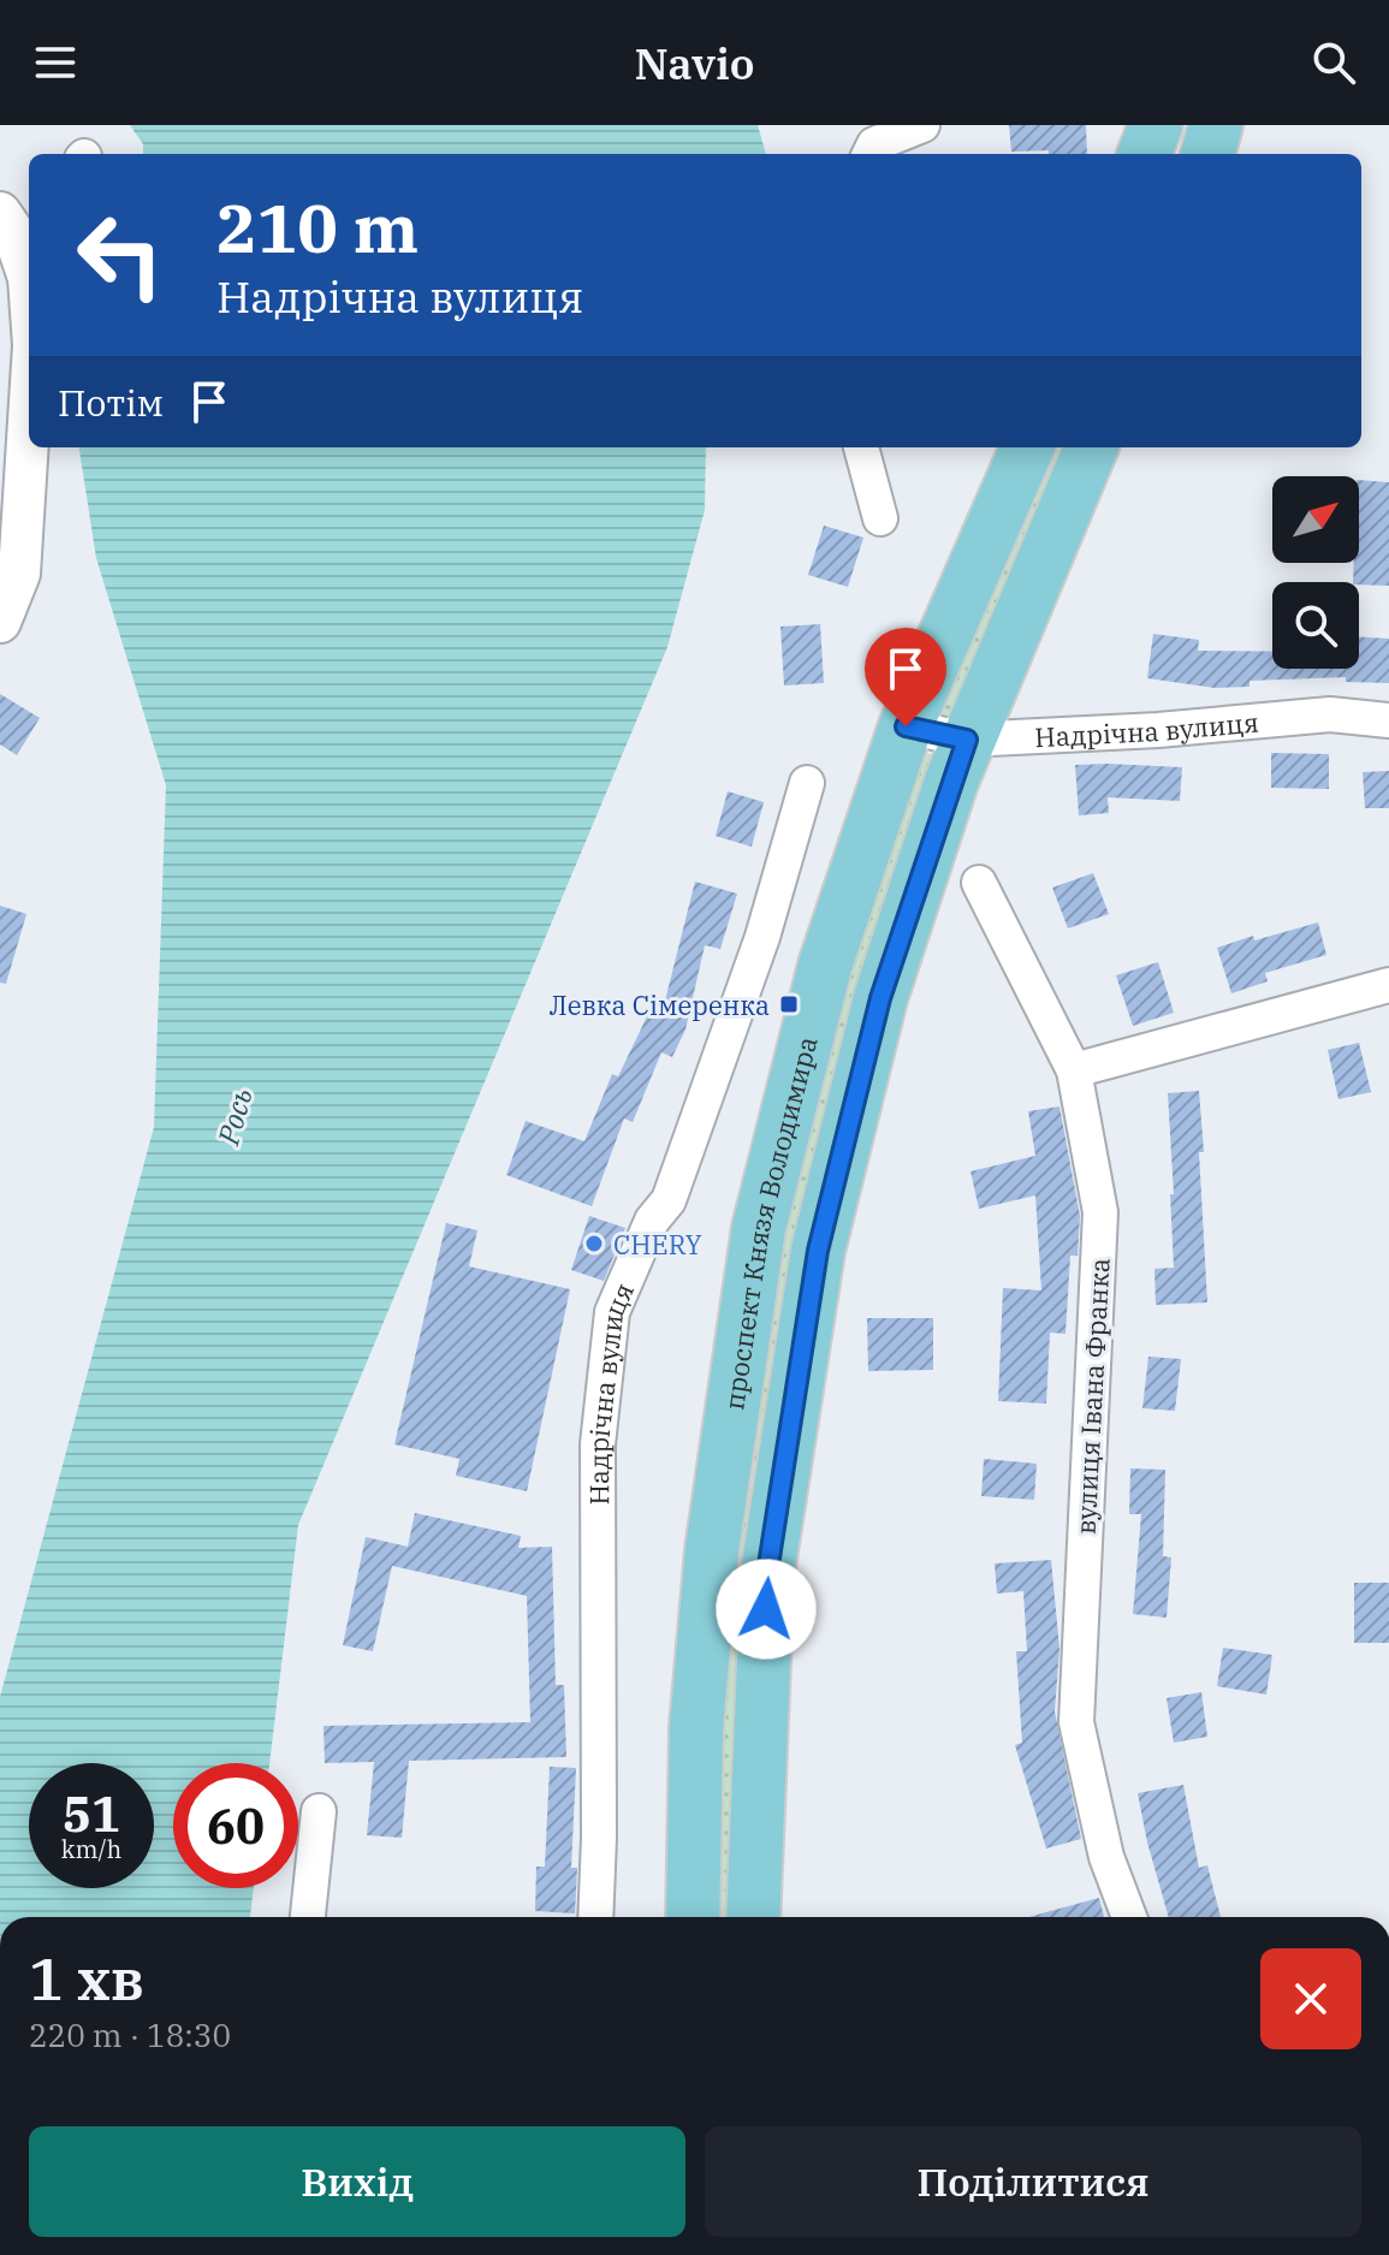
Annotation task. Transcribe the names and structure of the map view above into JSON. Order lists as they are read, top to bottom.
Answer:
{
  "streets": {
    "main road": ["проспект Князя Володимира"],
    "street": ["Надрічна вулиця", "вулиця Івана Франка"]
  },
  "crossings": [
    ["Надрічна вулиця", "проспект Князя Володимира"]
  ],
  "water": ["Рось"],
  "places": {
    "transit": ["Левка Сімеренка"],
    "other": ["CHERY"]
  },
  "north": "top right",
  "page": {
    "header": "Navio",
    "turn": ["210 m", "Надрічна вулиця"],
    "then": "Потім",
    "speed": "51 km/h",
    "limit": "60",
    "heading": ["1 хв", "220 m · 18:30"],
    "buttons": ["Вихід", "Поділитися"]
  }
}
